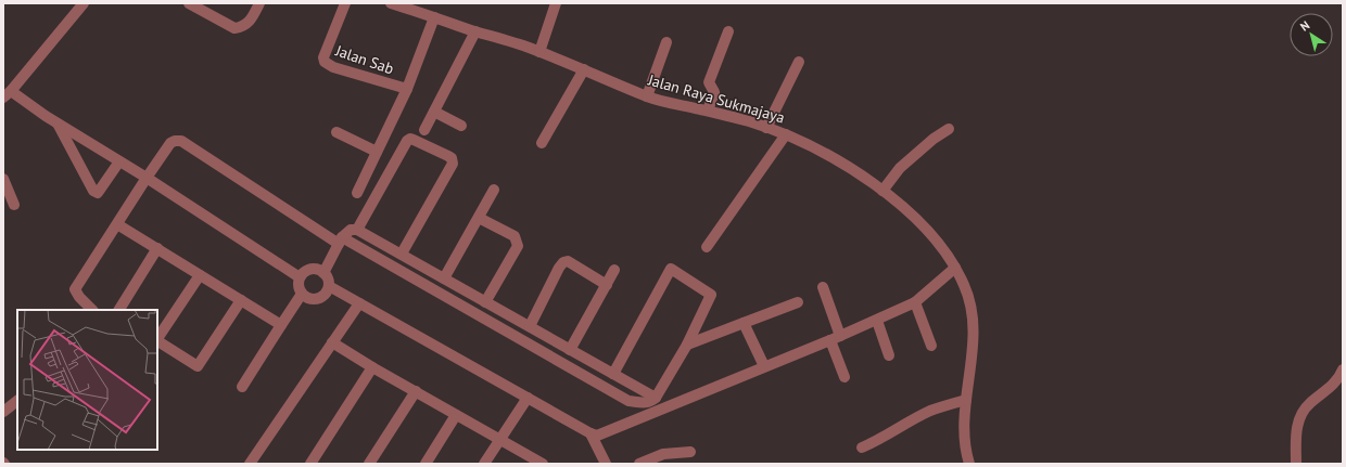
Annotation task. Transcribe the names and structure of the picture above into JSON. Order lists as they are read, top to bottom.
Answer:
{
  "streets": {
    "street": ["Jalan Sab", "Jalan Raya Sukmajaya"]
  },
  "north": "top left"
}
